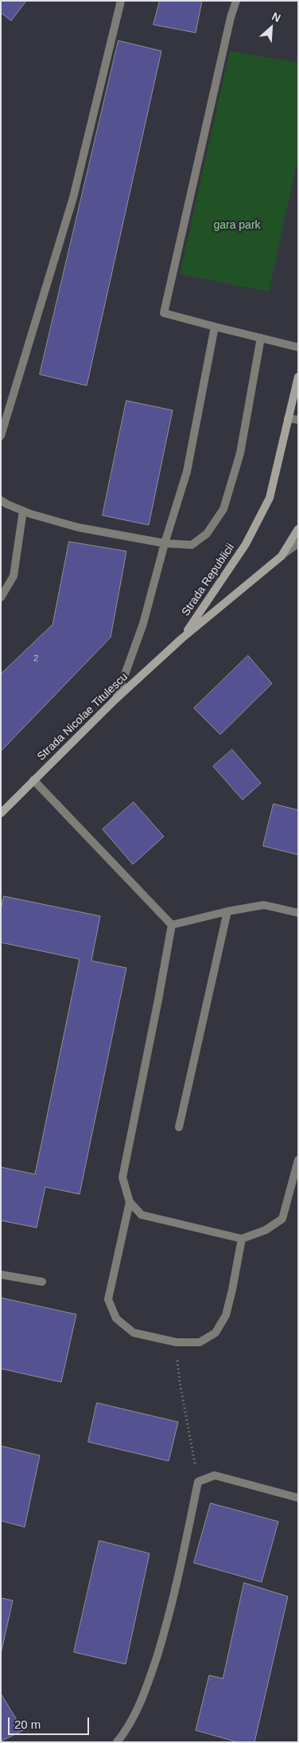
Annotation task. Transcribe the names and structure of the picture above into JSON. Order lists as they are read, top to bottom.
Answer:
{
  "streets": {
    "main road": ["Strada Republicii", "Strada Nicolae Titulescu"]
  },
  "crossings": [
    ["Strada Republicii", "Strada Nicolae Titulescu"]
  ],
  "parks": ["gara park"],
  "house_numbers": ["2"],
  "scale_bar": "20 m",
  "north": "top right"
}
